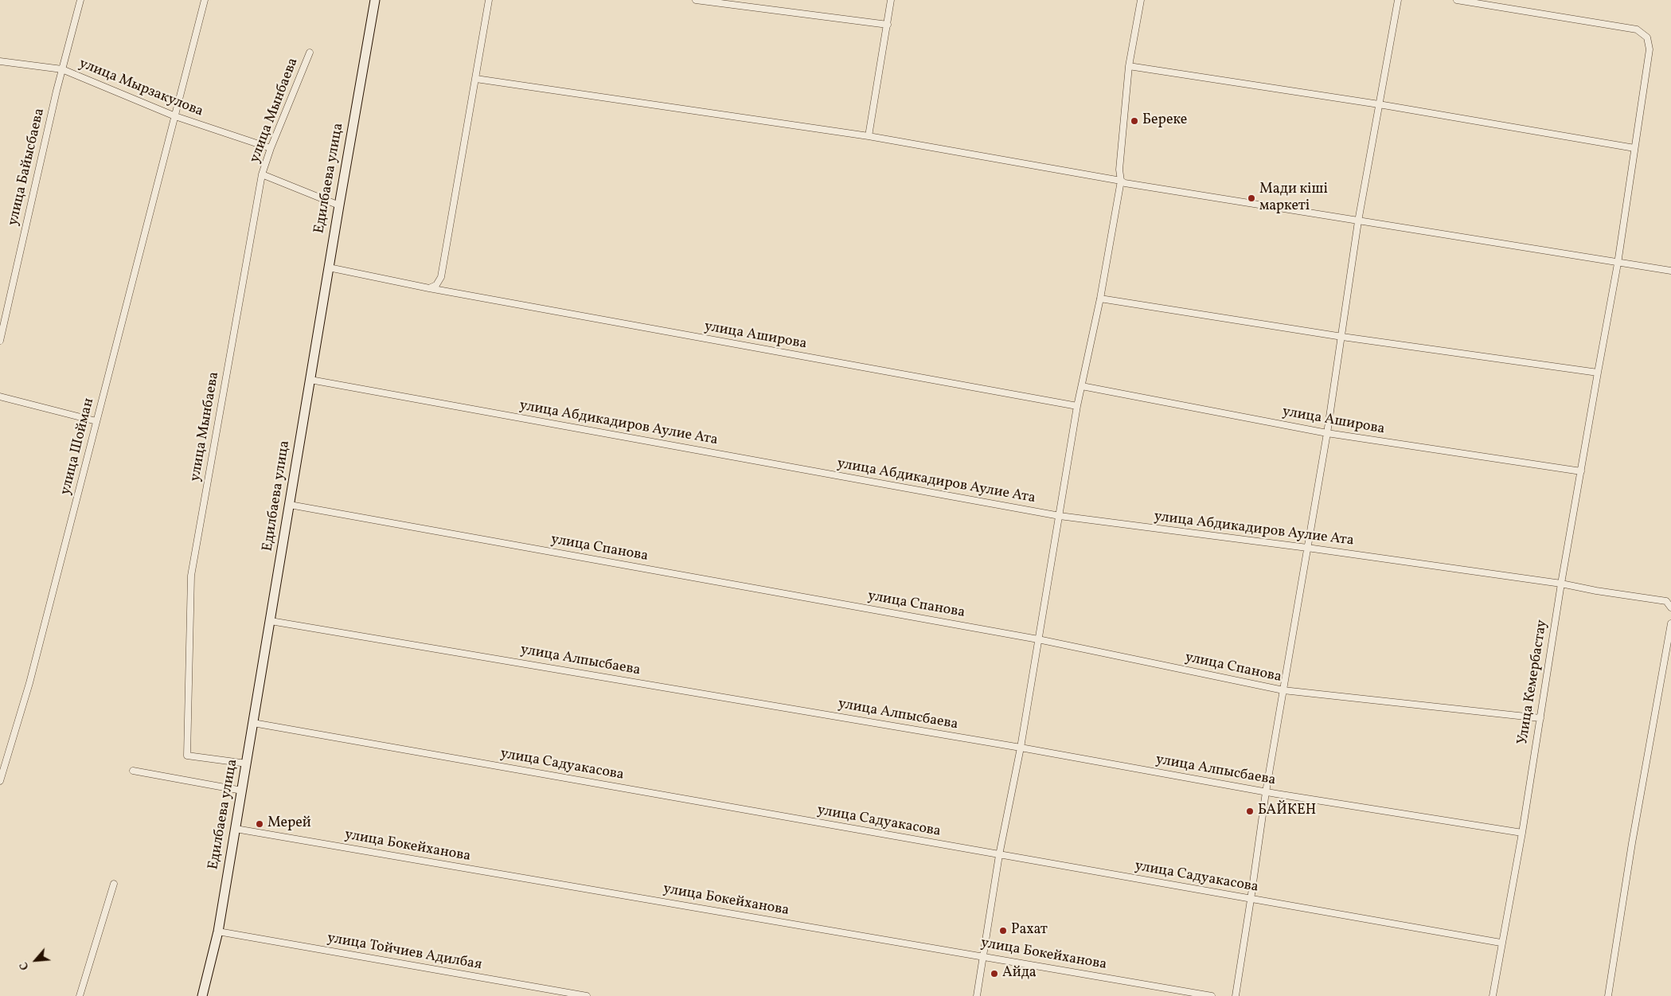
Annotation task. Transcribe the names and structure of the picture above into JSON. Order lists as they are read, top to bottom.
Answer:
{
  "streets": {
    "street": [
      "улица Мырзакулова",
      "улица Мынбаева",
      "улица Байысбаева",
      "Едилбаева улица",
      "улица Аширова",
      "улица Абдикадиров Аулие Ата",
      "улица Шойман",
      "улица Спанова",
      "улица Алпысбаева",
      "Улица Кемербастау",
      "улица Садуакасова",
      "улица Бокейханова",
      "улица Тойчиев Адилбая"
    ]
  },
  "crossings": [
    ["улица Мырзакулова", "улица Мынбаева"],
    ["улица Мырзакулова", "улица Байысбаева"],
    ["улица Мырзакулова", "улица Шойман"],
    ["улица Мынбаева", "Едилбаева улица"],
    ["Едилбаева улица", "улица Аширова"],
    ["Едилбаева улица", "улица Абдикадиров Аулие Ата"],
    ["Едилбаева улица", "улица Спанова"],
    ["Едилбаева улица", "улица Алпысбаева"],
    ["Едилбаева улица", "улица Садуакасова"],
    ["Едилбаева улица", "улица Бокейханова"],
    ["Едилбаева улица", "улица Тойчиев Адилбая"],
    ["улица Аширова", "Улица Кемербастау"],
    ["улица Абдикадиров Аулие Ата", "Улица Кемербастау"],
    ["улица Спанова", "Улица Кемербастау"],
    ["улица Алпысбаева", "Улица Кемербастау"],
    ["Улица Кемербастау", "улица Садуакасова"]
  ],
  "places": [
    "Береке",
    "Мади кіші маркеті",
    "БАЙКЕН",
    "Мерей",
    "Рахат",
    "Айда"
  ],
  "north": "bottom left"
}
